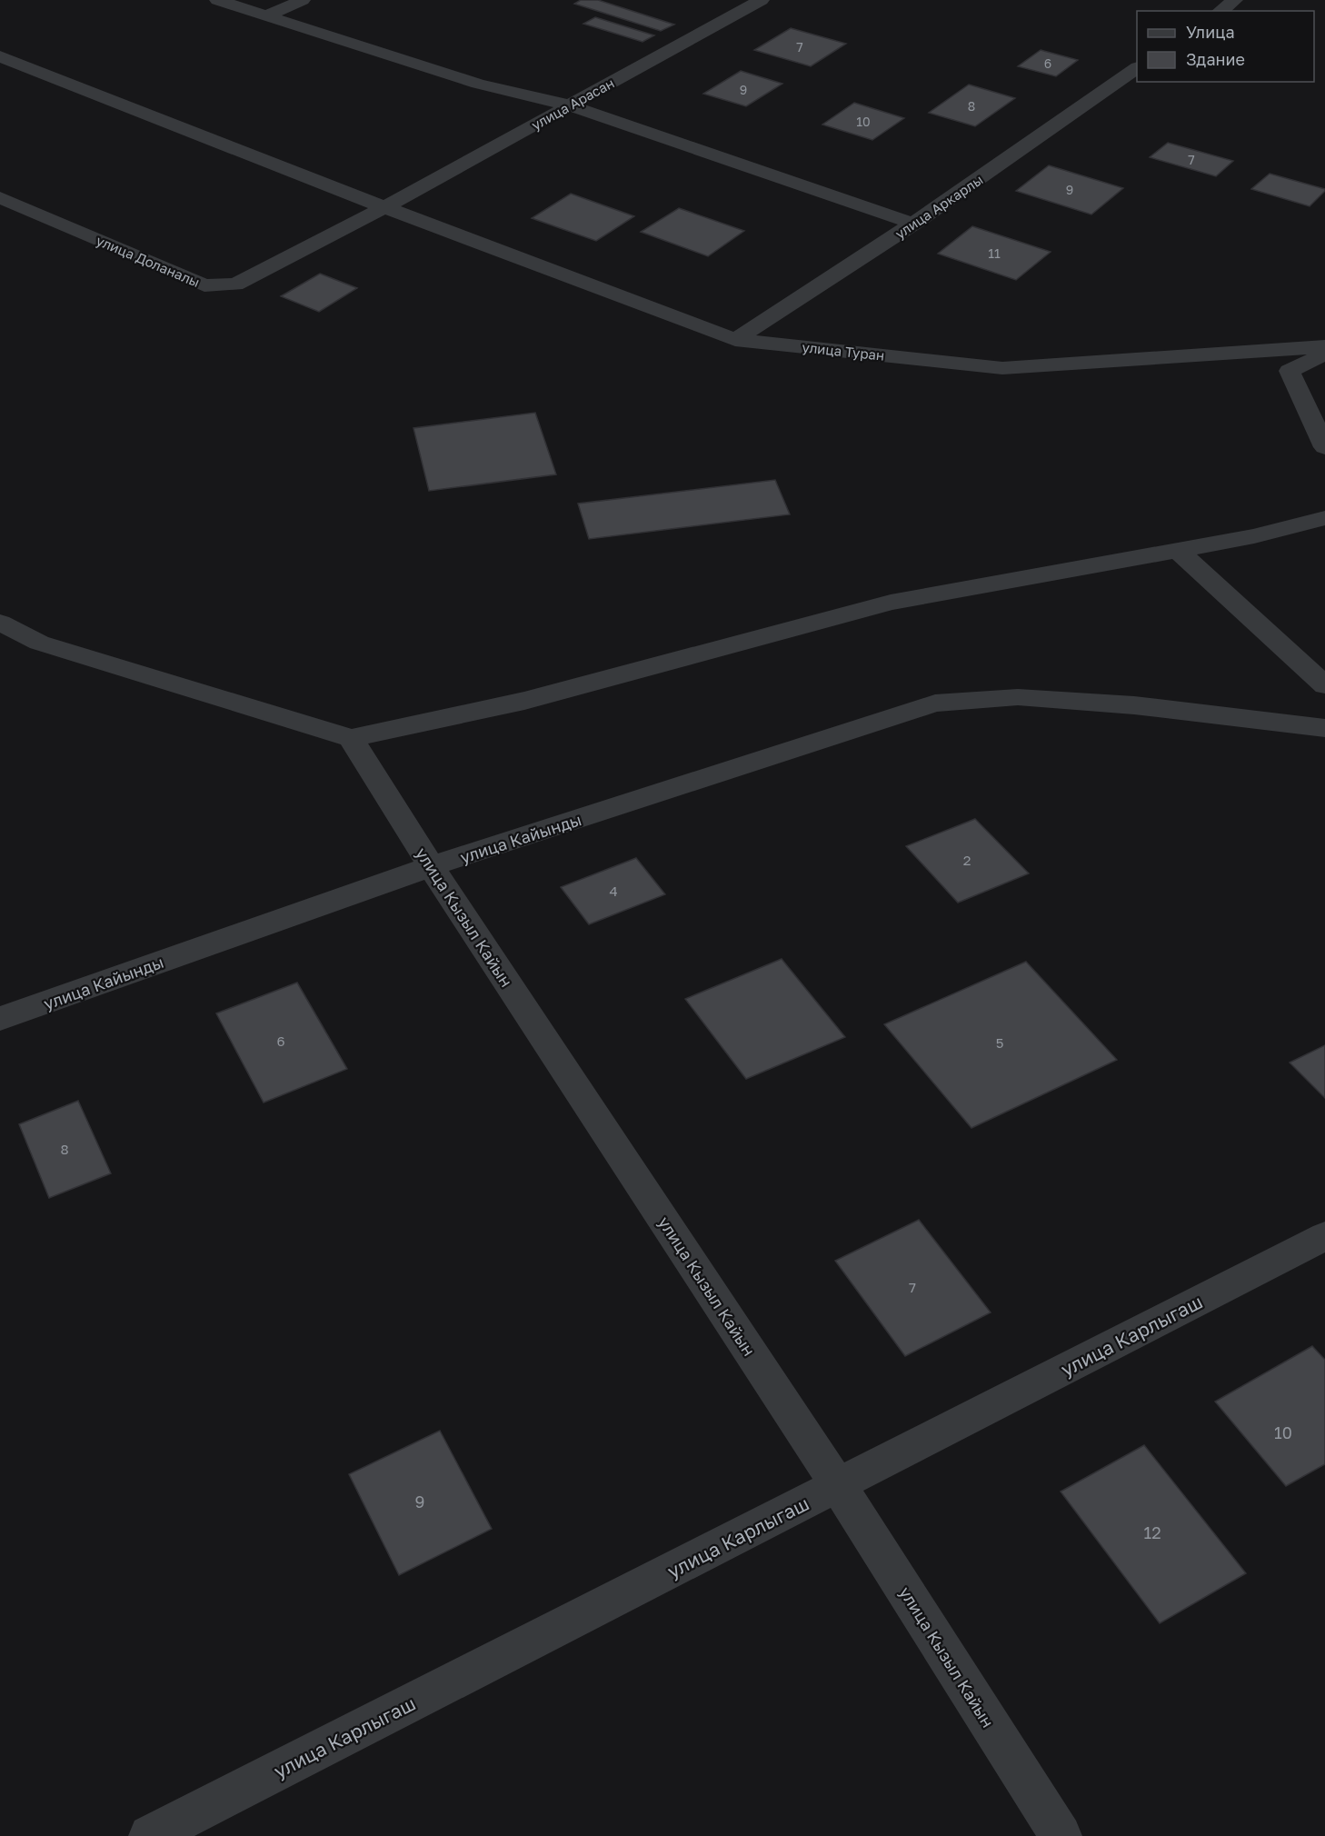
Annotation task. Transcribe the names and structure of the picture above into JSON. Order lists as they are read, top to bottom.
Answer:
{
  "streets": {
    "street": [
      "улица Арасан",
      "улица Аркарлы",
      "улица Доланалы",
      "улица Туран",
      "улица Кайынды",
      "улица Кызыл Кайын",
      "улица Карлыгаш"
    ]
  },
  "crossings": [
    ["улица Арасан", "улица Доланалы"],
    ["улица Арасан", "улица Туран"],
    ["улица Аркарлы", "улица Туран"],
    ["улица Доланалы", "улица Туран"],
    ["улица Кайынды", "улица Кызыл Кайын"],
    ["улица Кызыл Кайын", "улица Карлыгаш"]
  ],
  "house_numbers": [
    "7",
    "6",
    "9",
    "8",
    "10",
    "7",
    "9",
    "11",
    "2",
    "4",
    "6",
    "5",
    "8",
    "7",
    "10",
    "9",
    "12"
  ],
  "legend": ["Улица", "Здание"]
}
